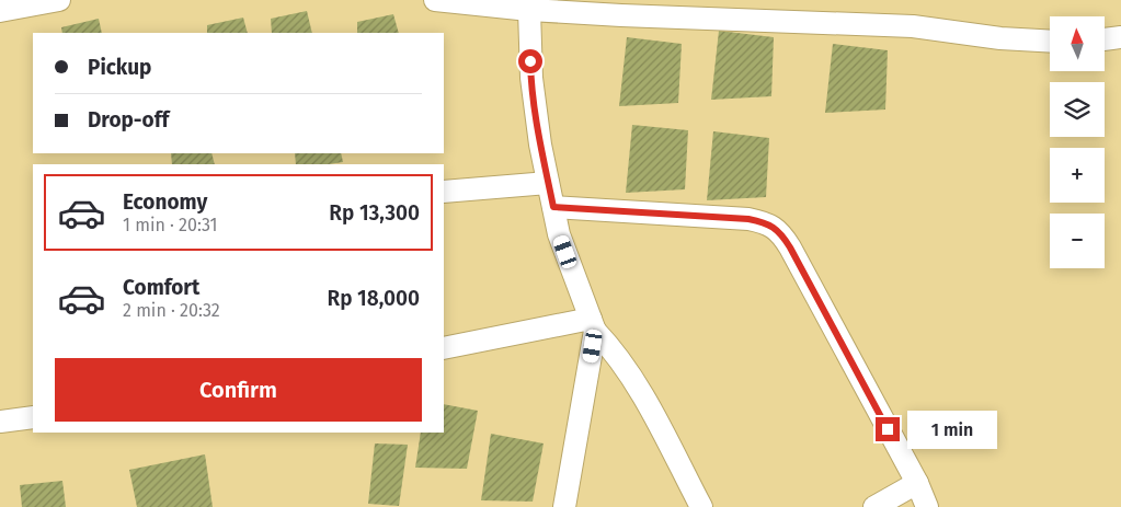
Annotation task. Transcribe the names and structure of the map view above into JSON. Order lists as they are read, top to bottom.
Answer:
{
  "north": "top",
  "page": {
    "map_buttons": ["+", "−"],
    "banner": ["Pickup", "Drop-off"],
    "list": [
      {
        "name": "Economy",
        "note": "1 min · 20:31",
        "value": "Rp 13,300"
      },
      {
        "name": "Comfort",
        "note": "2 min · 20:32",
        "value": "Rp 18,000"
      }
    ],
    "buttons": "Confirm",
    "bubble": "1 min"
  }
}
